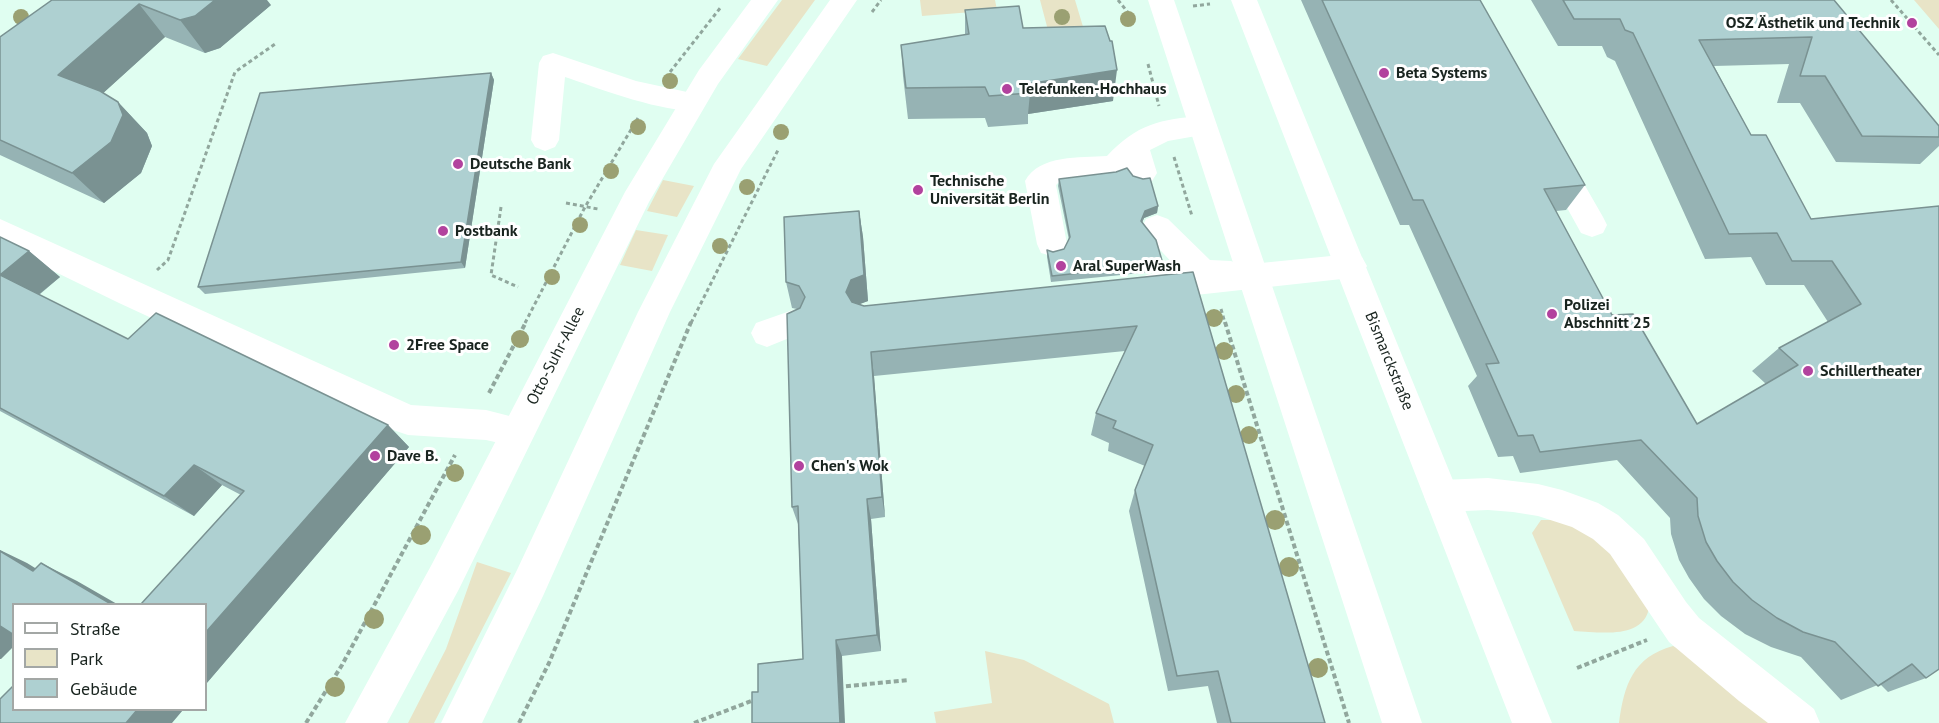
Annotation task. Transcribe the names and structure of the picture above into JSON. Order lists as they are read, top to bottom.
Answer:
{
  "streets": {
    "main road": ["Otto-Suhr-Allee", "Bismarckstraße"]
  },
  "places": [
    "OSZ Ästhetik und Technik",
    "Beta Systems",
    "Telefunken-Hochhaus",
    "Deutsche Bank",
    "Technische Universität Berlin",
    "Postbank",
    "Aral SuperWash",
    "Polizei Abschnitt 25",
    "2Free Space",
    "Schillertheater",
    "Dave B.",
    "Chen's Wok"
  ],
  "legend": ["Straße", "Park", "Gebäude"]
}
